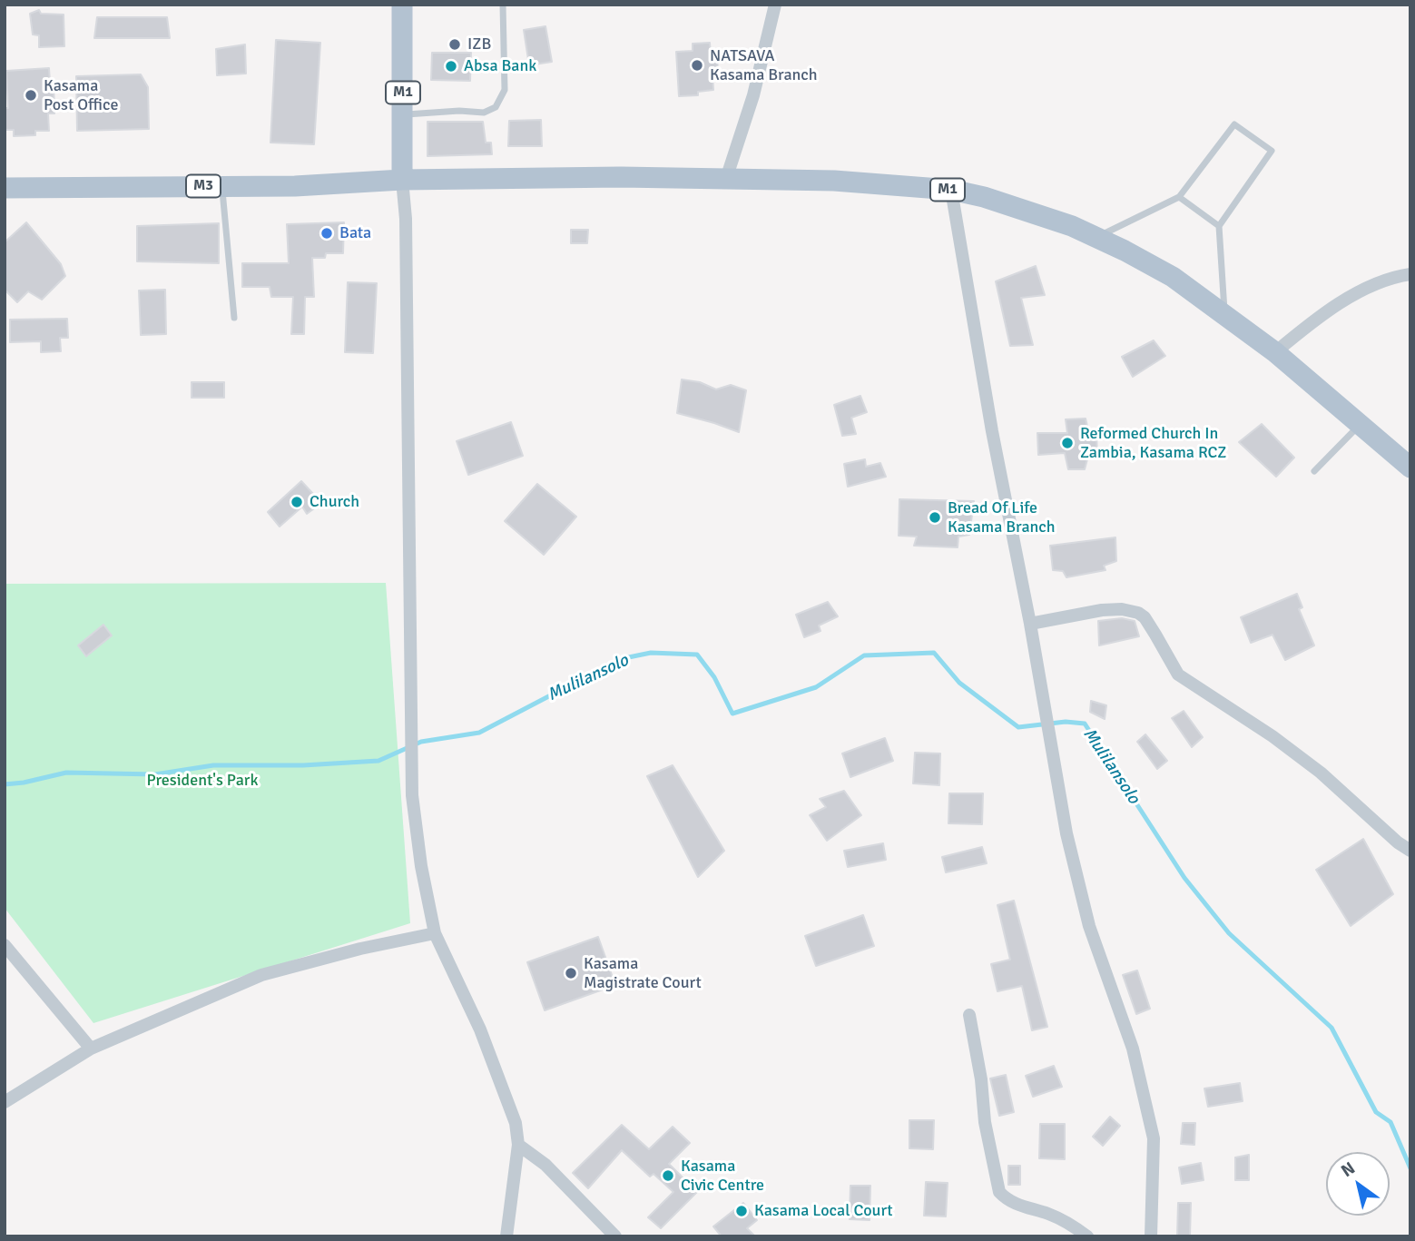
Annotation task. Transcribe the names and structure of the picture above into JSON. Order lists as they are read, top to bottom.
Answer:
{
  "streets": {
    "main road": ["M1", "M3"]
  },
  "crossings": [
    ["M1", "M3"]
  ],
  "water": ["Mulilansolo"],
  "parks": ["President's Park"],
  "places": [
    "IZB",
    "NATSAVA Kasama Branch",
    "Absa Bank",
    "Kasama Post Office",
    "Bata",
    "Reformed Church In Zambia, Kasama RCZ",
    "Church",
    "Bread Of Life Kasama Branch",
    "Kasama Magistrate Court",
    "Kasama Civic Centre",
    "Kasama Local Court"
  ],
  "north": "top left"
}
